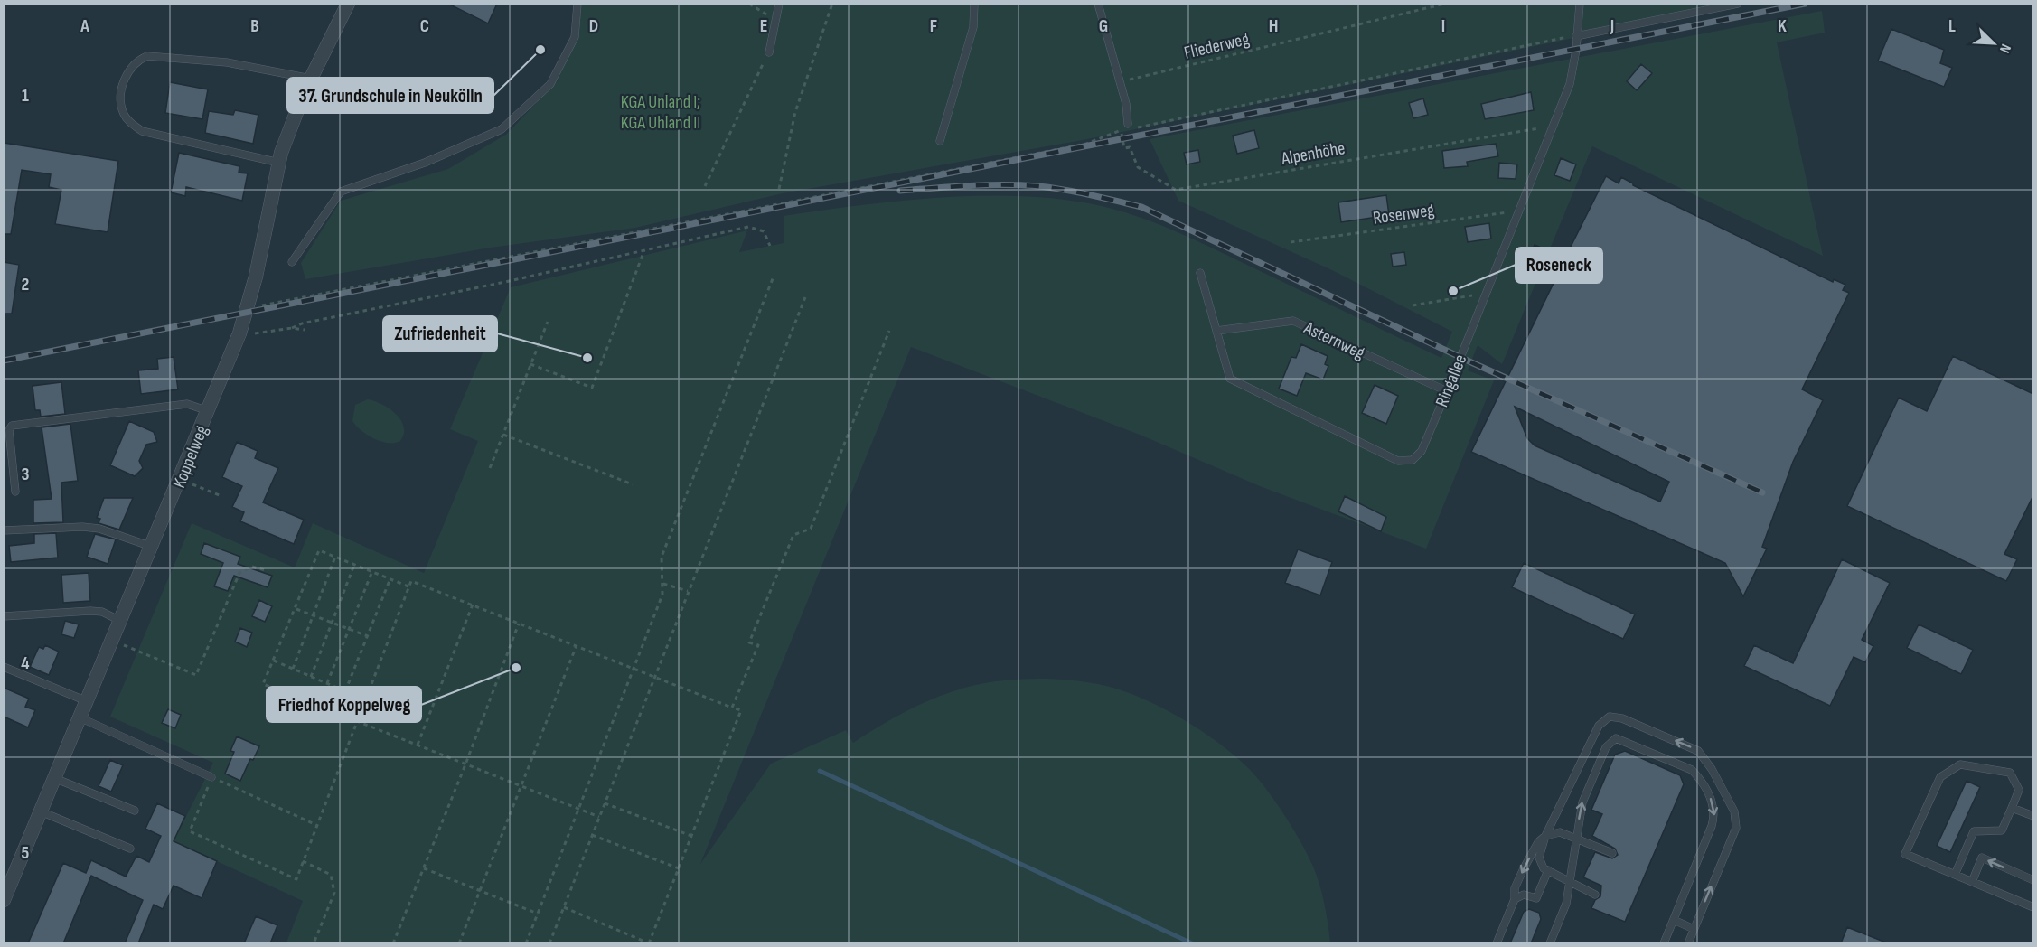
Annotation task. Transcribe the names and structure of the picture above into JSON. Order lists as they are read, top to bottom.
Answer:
{
  "streets": {
    "street": ["Koppelweg"],
    "lane": ["Asternweg", "Ringallee"],
    "path": ["Fliederweg", "Alpenhöhe", "Rosenweg"]
  },
  "crossings": [
    ["Alpenhöhe", "Ringallee"],
    ["Rosenweg", "Ringallee"],
    ["Asternweg", "Ringallee"]
  ],
  "parks": ["KGA Unland I; KGA Uhland II"],
  "places": [
    "37. Grundschule in Neukölln",
    "Roseneck",
    "Zufriedenheit",
    "Friedhof Koppelweg"
  ],
  "north": "bottom right",
  "grid": {
    "columns": [
      "A",
      "B",
      "C",
      "D",
      "E",
      "F",
      "G",
      "H",
      "I",
      "J",
      "K",
      "L"
    ],
    "rows": [
      "1",
      "2",
      "3",
      "4",
      "5"
    ]
  }
}
